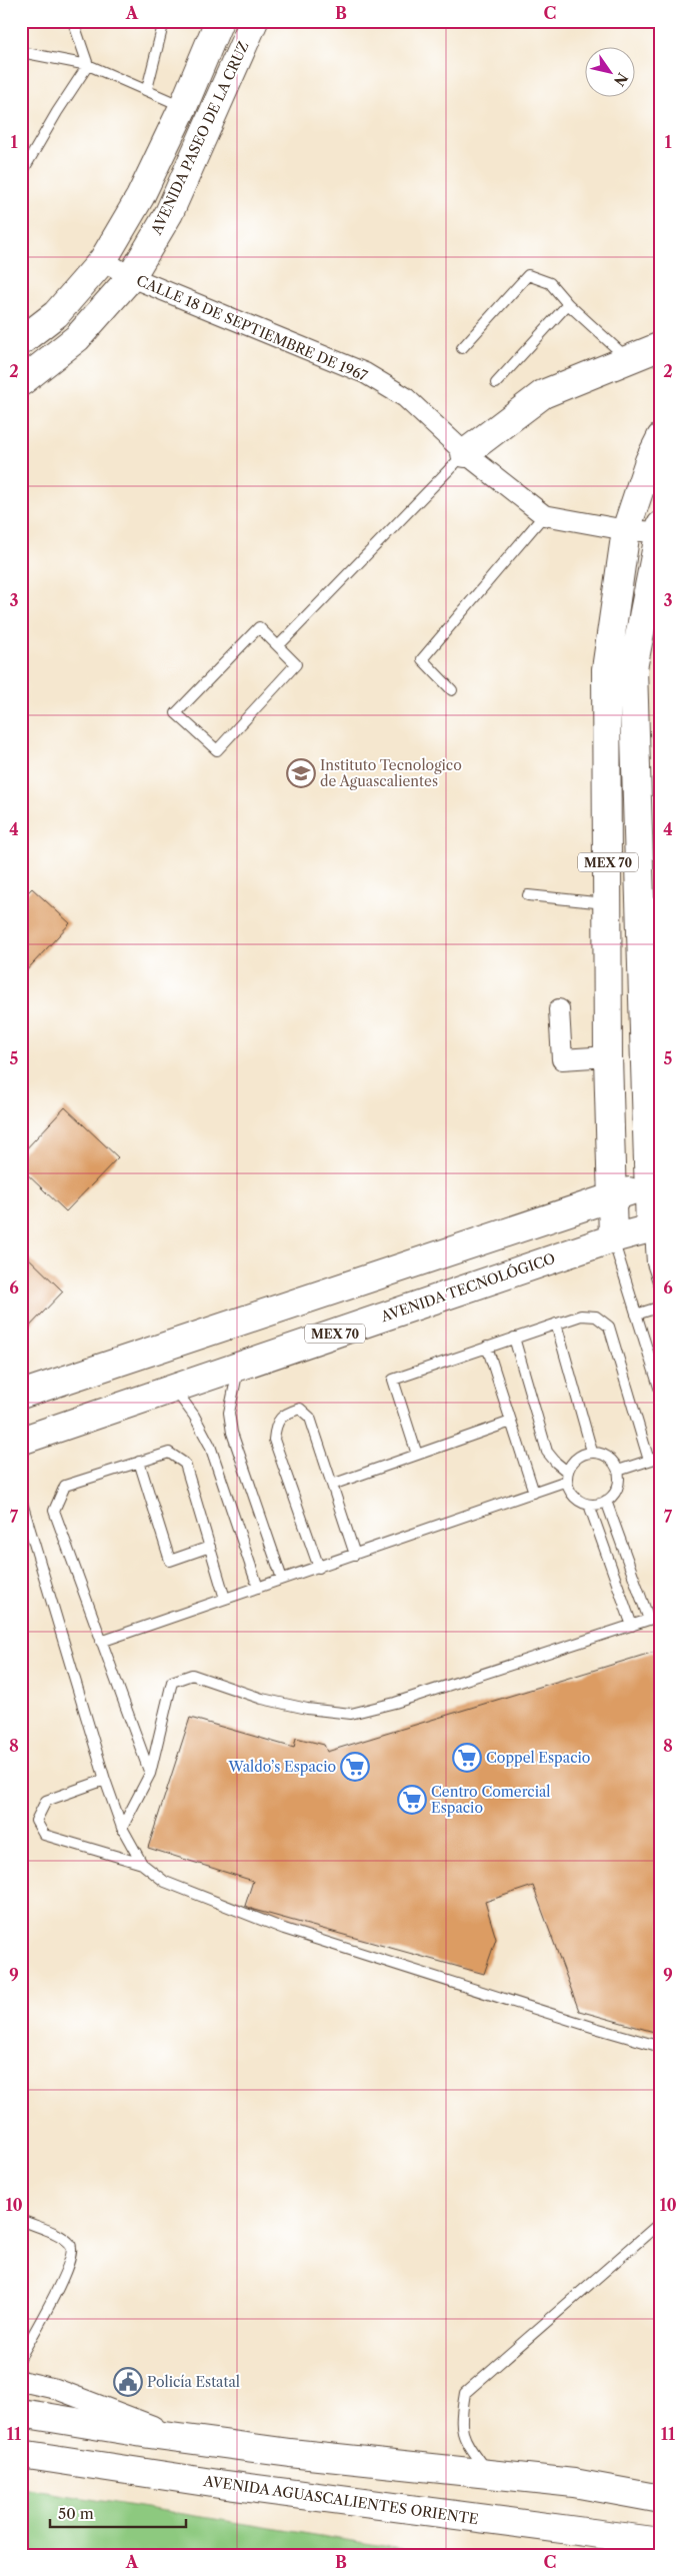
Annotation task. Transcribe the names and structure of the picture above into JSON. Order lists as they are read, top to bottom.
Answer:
{
  "streets": {
    "main road": [
      "AVENIDA PASEO DE LA CRUZ",
      "MEX 70",
      "AVENIDA TECNOLÓGICO",
      "AVENIDA AGUASCALIENTES ORIENTE"
    ],
    "street": ["CALLE 18 DE SEPTIEMBRE DE 1967"]
  },
  "crossings": [
    ["AVENIDA PASEO DE LA CRUZ", "CALLE 18 DE SEPTIEMBRE DE 1967"],
    ["CALLE 18 DE SEPTIEMBRE DE 1967", "MEX 70"],
    ["MEX 70", "AVENIDA TECNOLÓGICO"]
  ],
  "places": {
    "school or university": ["Instituto Tecnologico de Aguascalientes"],
    "supermarket": ["Coppel Espacio", "Waldo’s Espacio", "Centro Comercial Espacio"],
    "public building": ["Policía Estatal"]
  },
  "scale_bar": "50 m",
  "north": "bottom right",
  "grid": {
    "columns": ["A", "B", "C"],
    "rows": [
      "1",
      "2",
      "3",
      "4",
      "5",
      "6",
      "7",
      "8",
      "9",
      "10",
      "11"
    ]
  }
}
